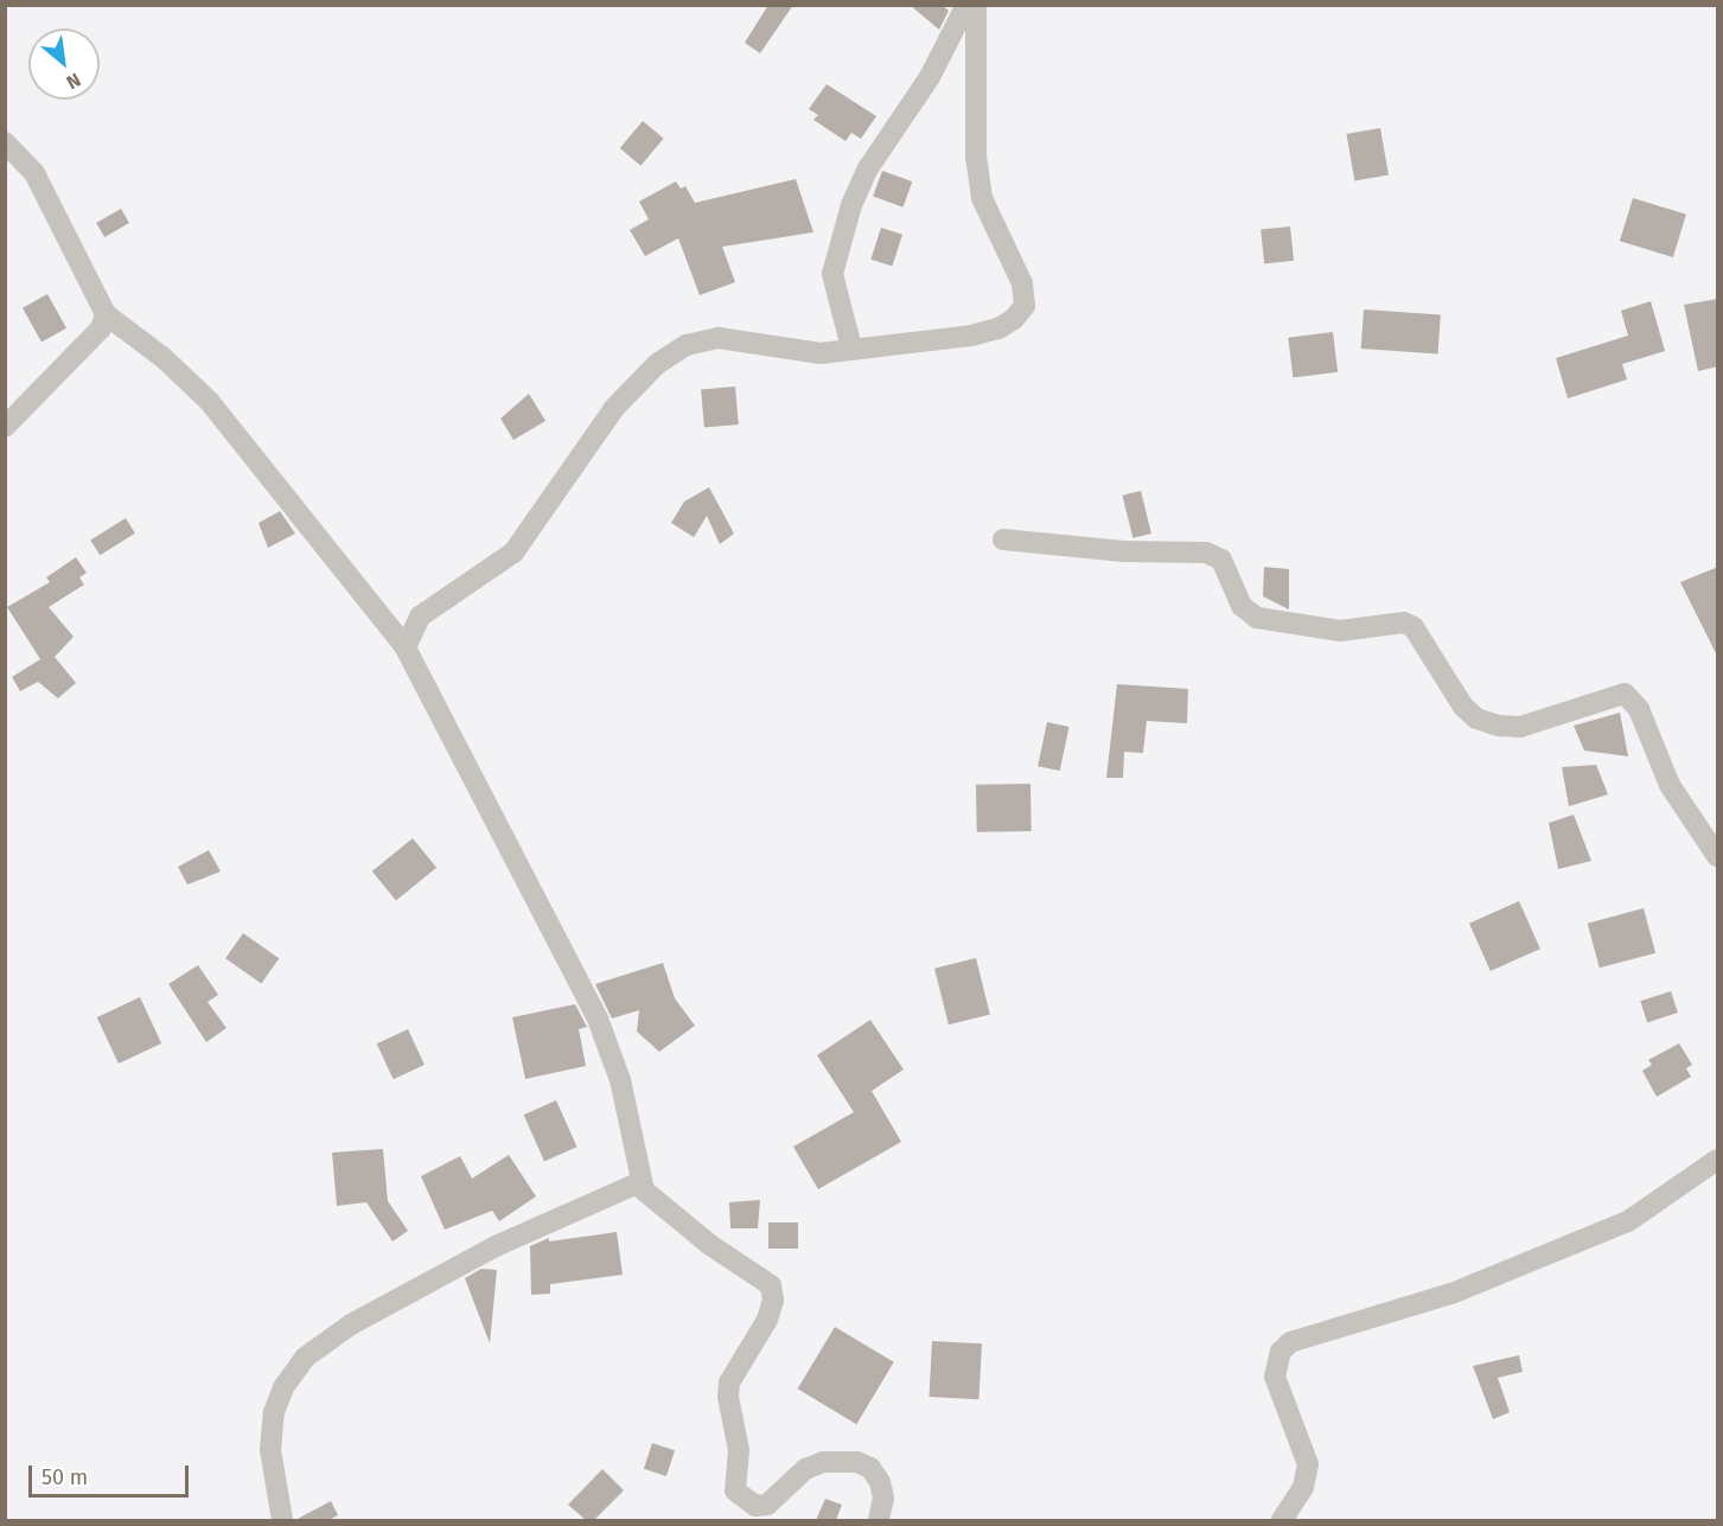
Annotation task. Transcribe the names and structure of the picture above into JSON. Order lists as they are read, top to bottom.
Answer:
{
  "scale_bar": "50 m",
  "north": "bottom right"
}
